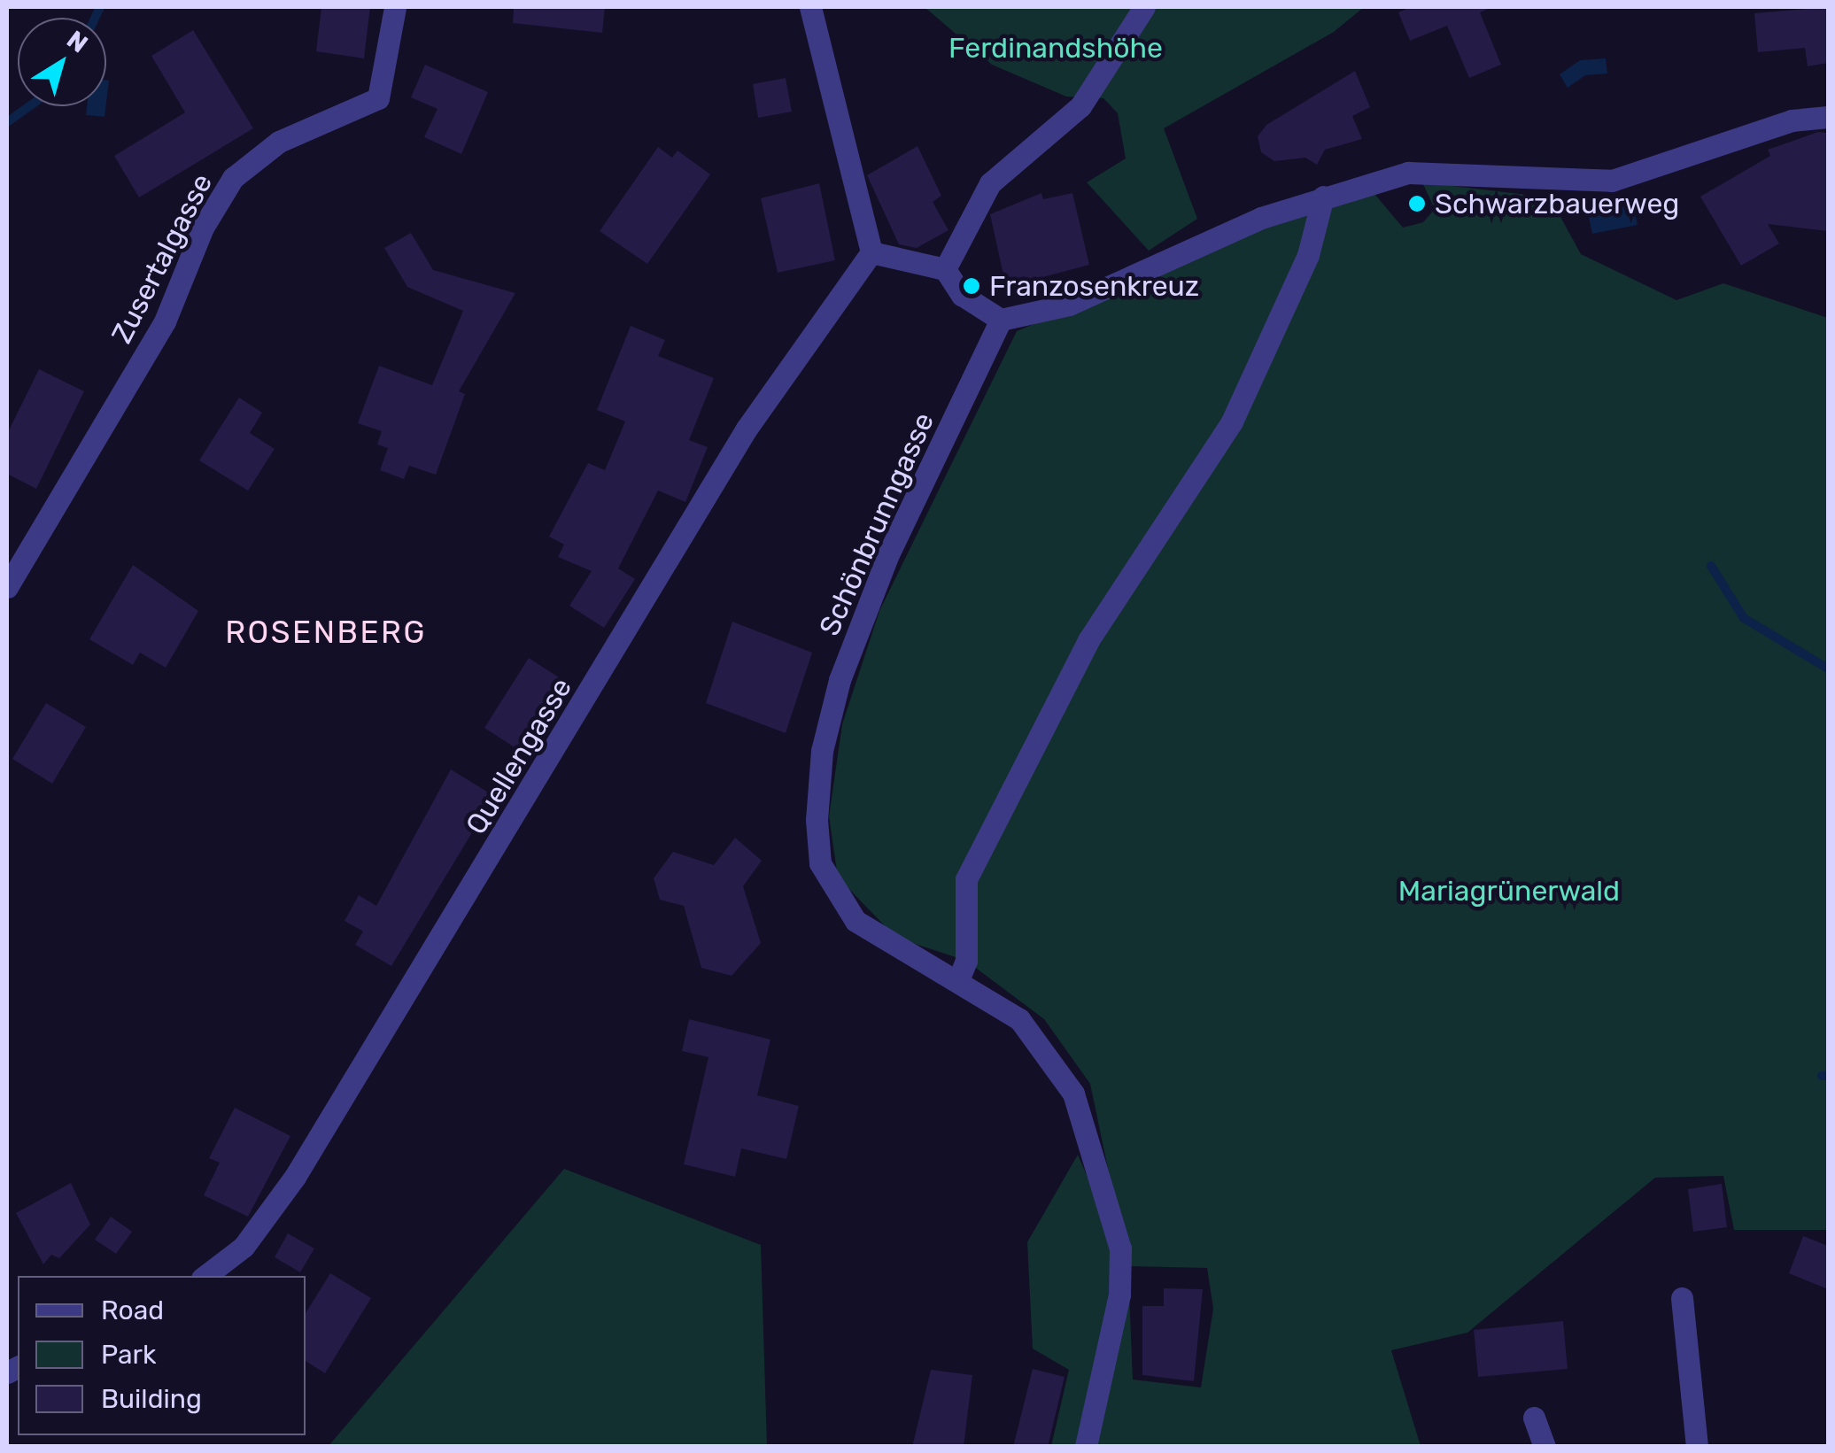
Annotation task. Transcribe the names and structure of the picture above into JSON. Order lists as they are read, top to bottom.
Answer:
{
  "streets": {
    "street": ["Zusertalgasse", "Schönbrunngasse", "Quellengasse"]
  },
  "districts": ["ROSENBERG"],
  "parks": ["Ferdinandshöhe", "Mariagrünerwald"],
  "places": ["Schwarzbauerweg", "Franzosenkreuz"],
  "legend": ["Road", "Park", "Building"],
  "north": "top right"
}
